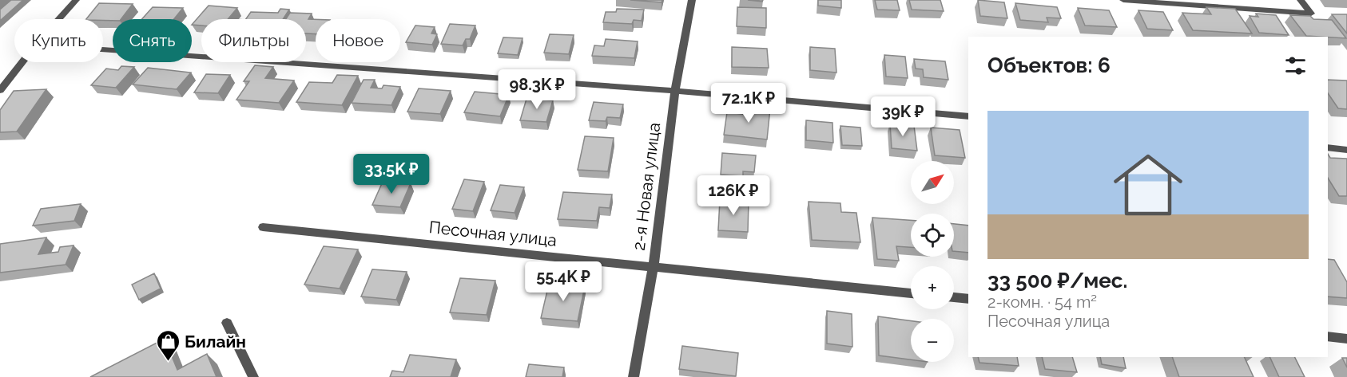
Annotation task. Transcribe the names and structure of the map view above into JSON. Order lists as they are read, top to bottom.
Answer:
{
  "streets": {
    "street": ["2-я Новая улица", "Песочная улица"]
  },
  "crossings": [
    ["2-я Новая улица", "Песочная улица"]
  ],
  "places": {
    "shop": ["Билайн"]
  },
  "north": "top right",
  "page": {
    "chip": [
      "Купить",
      "Снять",
      "Фильтры",
      "Новое"
    ],
    "heading": "Объектов: 6",
    "price": [
      "98.3K ₽",
      "72.1K ₽",
      "39K ₽",
      "33.5K ₽",
      "126K ₽",
      "55.4K ₽"
    ],
    "list": [
      {
        "name": "33 500 ₽/мес.",
        "note": "2-комн. · 54 m² · Песочная улица"
      }
    ],
    "map_buttons": ["+", "−"]
  }
}
